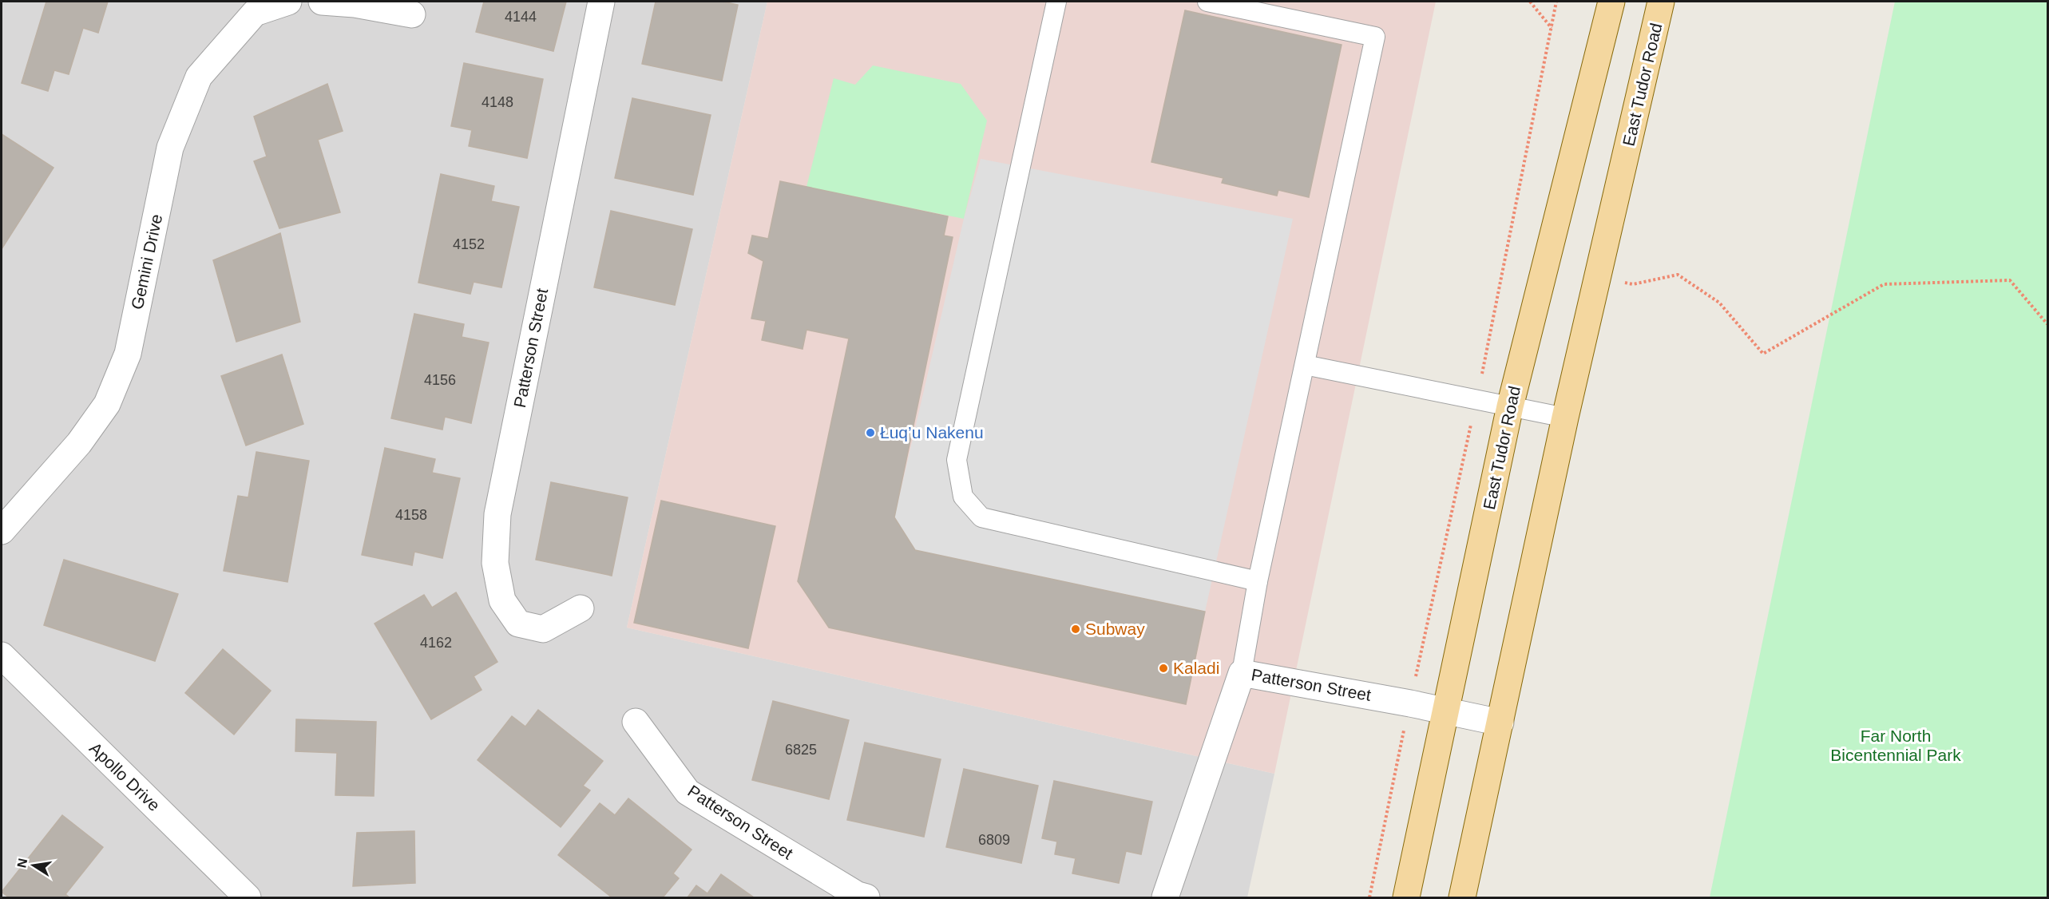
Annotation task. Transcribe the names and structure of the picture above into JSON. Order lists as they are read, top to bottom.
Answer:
{
  "streets": {
    "main road": ["East Tudor Road"],
    "street": ["Gemini Drive", "Patterson Street", "Apollo Drive"]
  },
  "crossings": [
    ["East Tudor Road", "Patterson Street"]
  ],
  "parks": ["Far North Bicentennial Park"],
  "places": ["Łuq’u Nakenu", "Subway", "Kaladi"],
  "house_numbers": [
    "4144",
    "4148",
    "4152",
    "4156",
    "4158",
    "4162",
    "6825",
    "6809"
  ],
  "north": "left"
}
